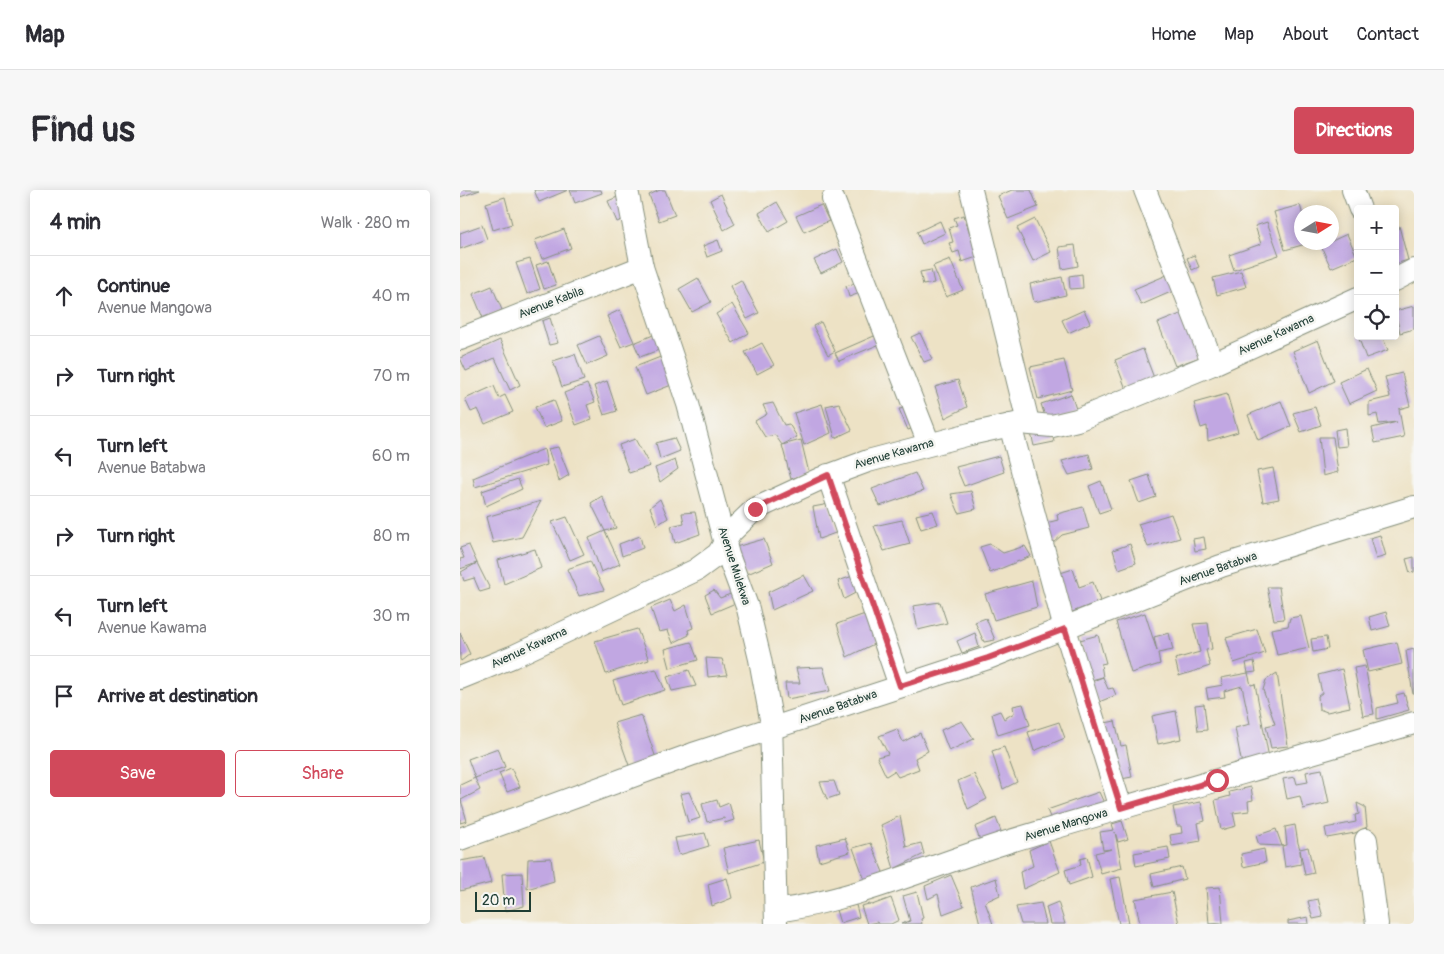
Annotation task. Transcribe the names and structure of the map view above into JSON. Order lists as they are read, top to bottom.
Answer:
{
  "streets": {
    "street": [
      "Avenue Kabila",
      "Avenue Kawama",
      "Avenue Mulekwa",
      "Avenue Batabwa",
      "Avenue Mangowa"
    ]
  },
  "crossings": [
    ["Avenue Kabila", "Avenue Mulekwa"],
    ["Avenue Kawama", "Avenue Mulekwa"],
    ["Avenue Mulekwa", "Avenue Batabwa"],
    ["Avenue Mulekwa", "Avenue Mangowa"]
  ],
  "scale_bar": "20 m",
  "north": "right",
  "page": {
    "header": "Map",
    "nav": [
      "Home",
      "Map",
      "About",
      "Contact"
    ],
    "buttons": [
      "Directions",
      ["Save", "Share"]
    ],
    "title": "Find us",
    "heading": ["4 min", "Walk · 280 m"],
    "map_buttons": ["+", "−"],
    "list": [
      ["Continue", "Avenue Mangowa", "40 m"],
      ["Turn right", "70 m"],
      ["Turn left", "Avenue Batabwa", "60 m"],
      ["Turn right", "80 m"],
      ["Turn left", "Avenue Kawama", "30 m"],
      "Arrive at destination"
    ],
    "scale": "20 m"
  }
}
